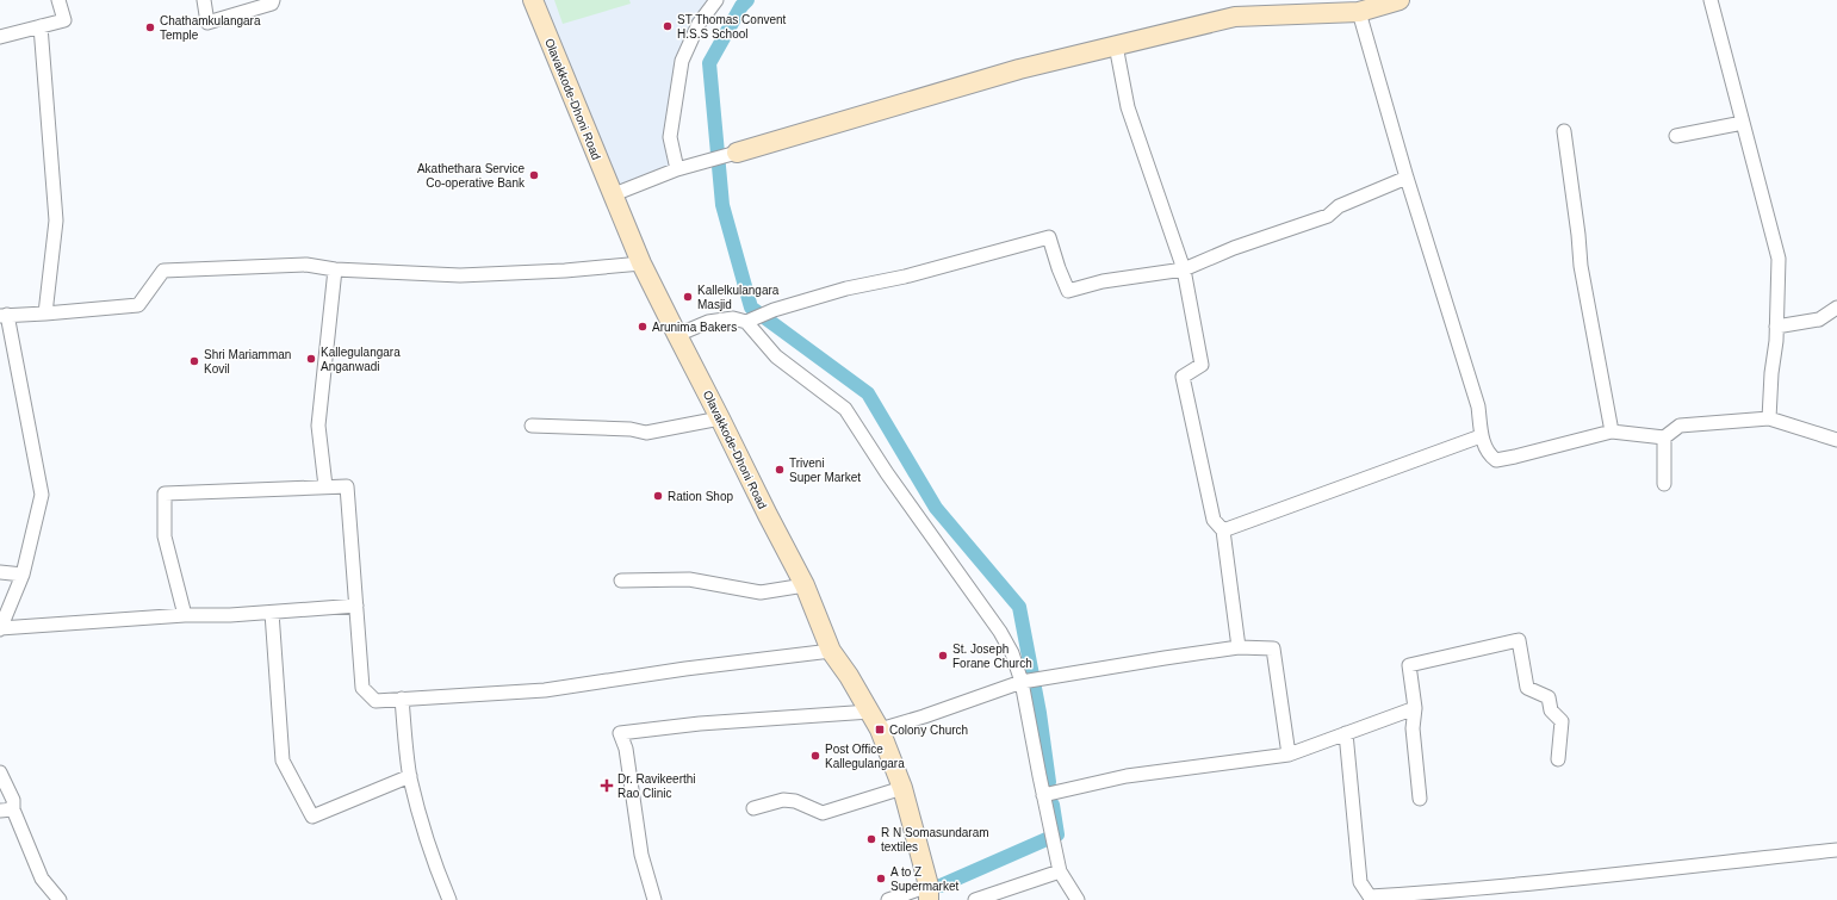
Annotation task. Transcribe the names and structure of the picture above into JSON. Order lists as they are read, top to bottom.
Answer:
{
  "streets": {
    "main road": ["Olavakkode-Dhoni Road"]
  },
  "places": {
    "other": [
      "ST Thomas Convent H.S.S School",
      "Chathamkulangara Temple",
      "Akathethara Service Co-operative Bank",
      "Kallelkulangara Masjid",
      "Arunima Bakers",
      "Kallegulangara Anganwadi",
      "Shri Mariamman Kovil",
      "Triveni Super Market",
      "Ration Shop",
      "St. Joseph Forane Church",
      "Post Office Kallegulangara",
      "R N Somasundaram textiles",
      "A to Z Supermarket"
    ],
    "transit": ["Colony Church"],
    "health": ["Dr. Ravikeerthi Rao Clinic"]
  }
}
